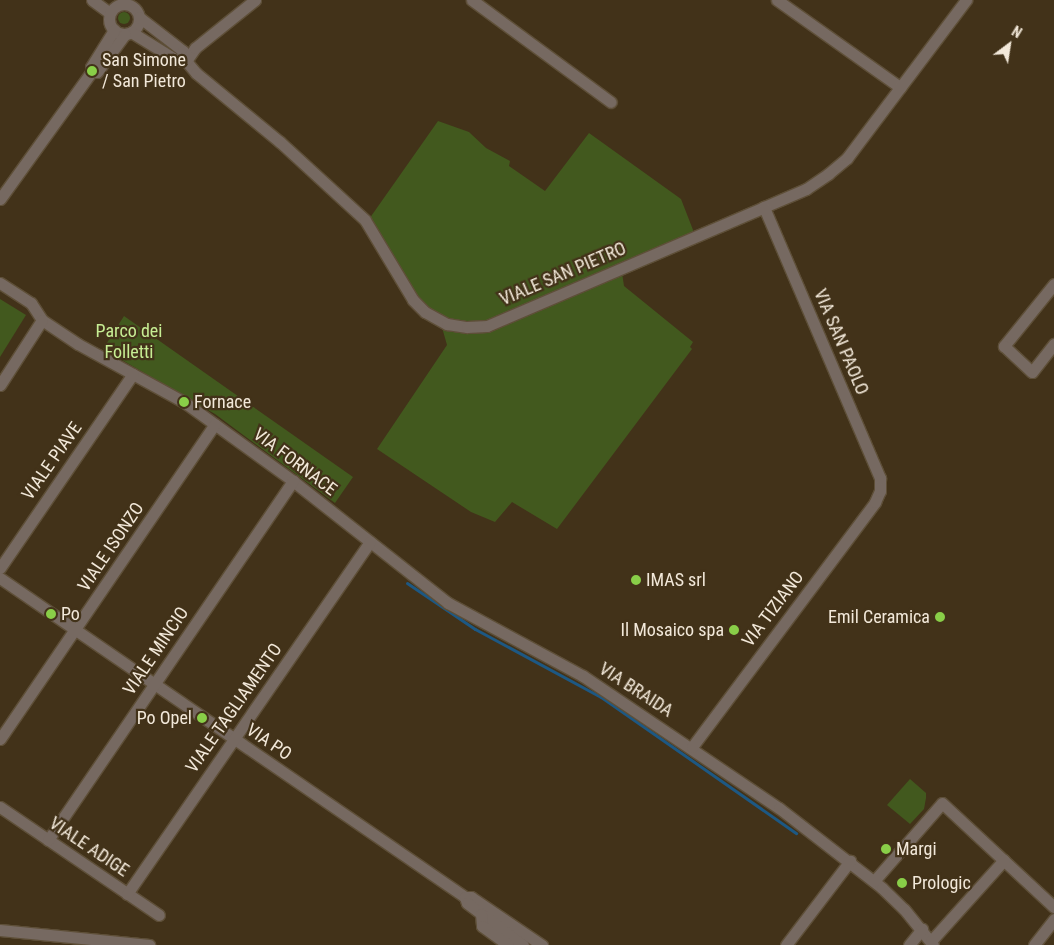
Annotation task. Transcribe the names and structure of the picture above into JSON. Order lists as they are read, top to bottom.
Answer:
{
  "streets": {
    "street": [
      "VIALE SAN PIETRO",
      "VIA SAN PAOLO",
      "VIALE PIAVE",
      "VIA FORNACE",
      "VIALE ISONZO",
      "VIA TIZIANO",
      "VIALE MINCIO",
      "VIA BRAIDA",
      "VIALE TAGLIAMENTO",
      "VIA PO",
      "VIALE ADIGE"
    ]
  },
  "crossings": [
    ["VIALE SAN PIETRO", "VIA SAN PAOLO"],
    ["VIA SAN PAOLO", "VIA TIZIANO"],
    ["VIALE PIAVE", "VIA FORNACE"],
    ["VIA FORNACE", "VIALE ISONZO"],
    ["VIA FORNACE", "VIALE MINCIO"],
    ["VIA FORNACE", "VIA BRAIDA"],
    ["VIA FORNACE", "VIALE TAGLIAMENTO"],
    ["VIALE ISONZO", "VIA PO"],
    ["VIA TIZIANO", "VIA BRAIDA"],
    ["VIALE MINCIO", "VIA PO"],
    ["VIALE MINCIO", "VIALE ADIGE"],
    ["VIA BRAIDA", "VIALE TAGLIAMENTO"],
    ["VIALE TAGLIAMENTO", "VIA PO"],
    ["VIALE TAGLIAMENTO", "VIALE ADIGE"]
  ],
  "parks": ["Parco dei Folletti"],
  "places": [
    "San Simone / San Pietro",
    "Fornace",
    "IMAS srl",
    "Po",
    "Emil Ceramica",
    "Il Mosaico spa",
    "Po Opel",
    "Margi",
    "Prologic"
  ],
  "north": "top right"
}
